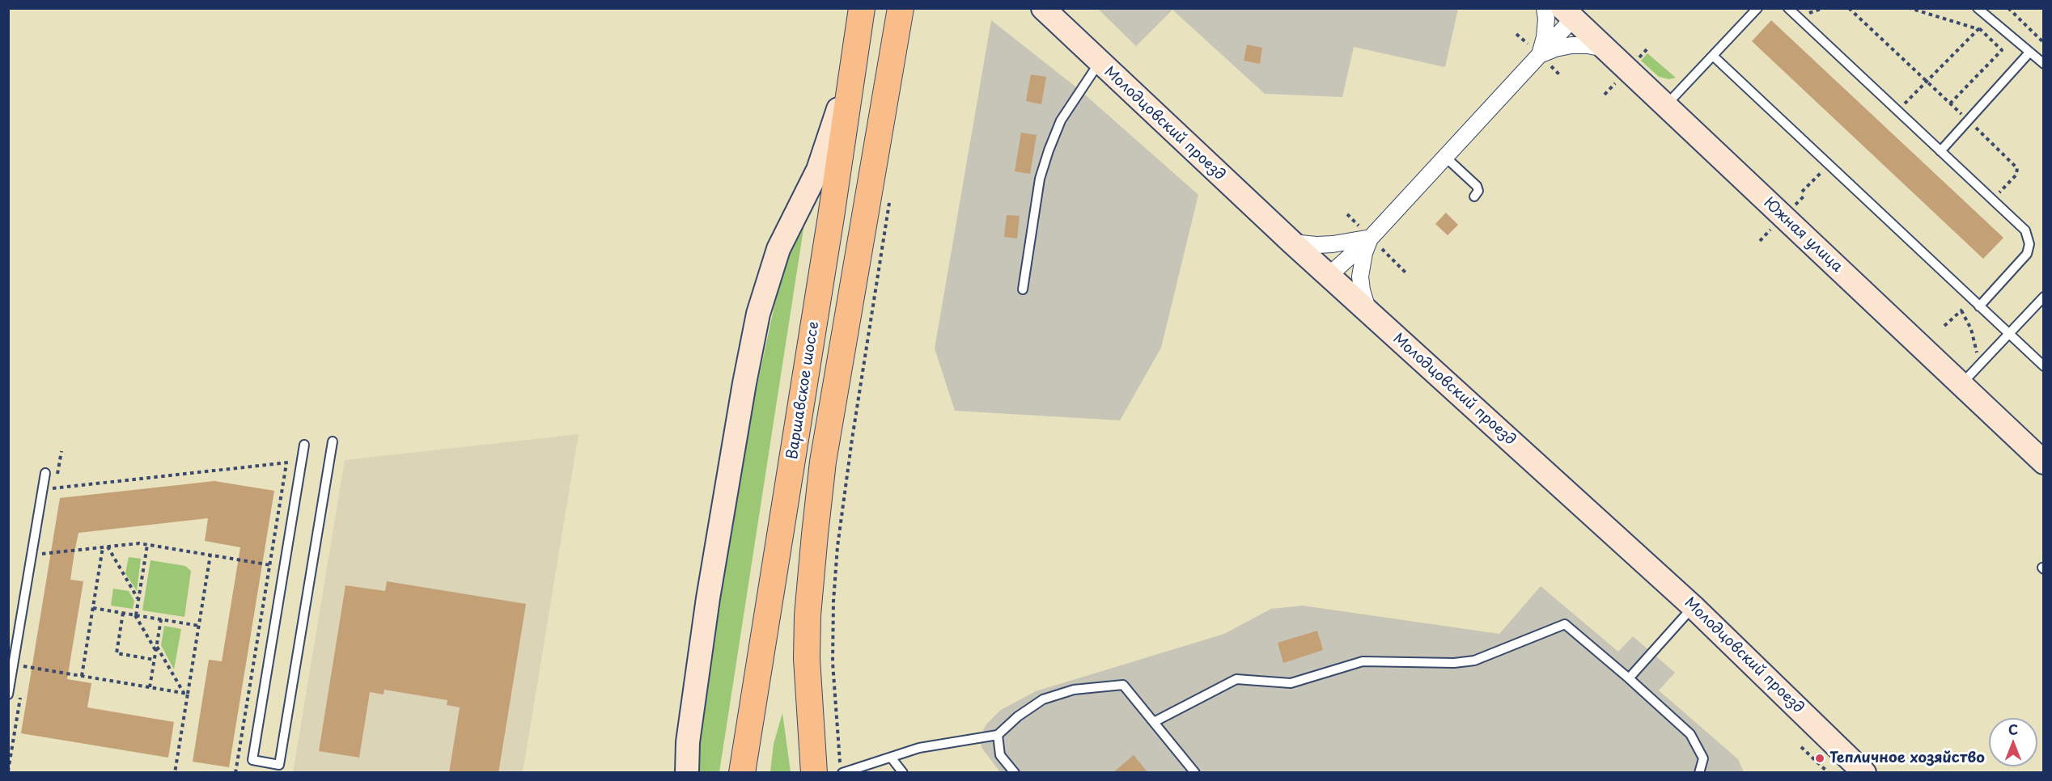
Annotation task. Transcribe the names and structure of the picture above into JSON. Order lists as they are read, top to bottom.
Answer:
{
  "streets": {
    "main road": ["Варшавское шоссе"],
    "street": ["Молодцовский проезд", "Южная улица"]
  },
  "places": ["Тепличное хозяйство"],
  "north": "top"
}
